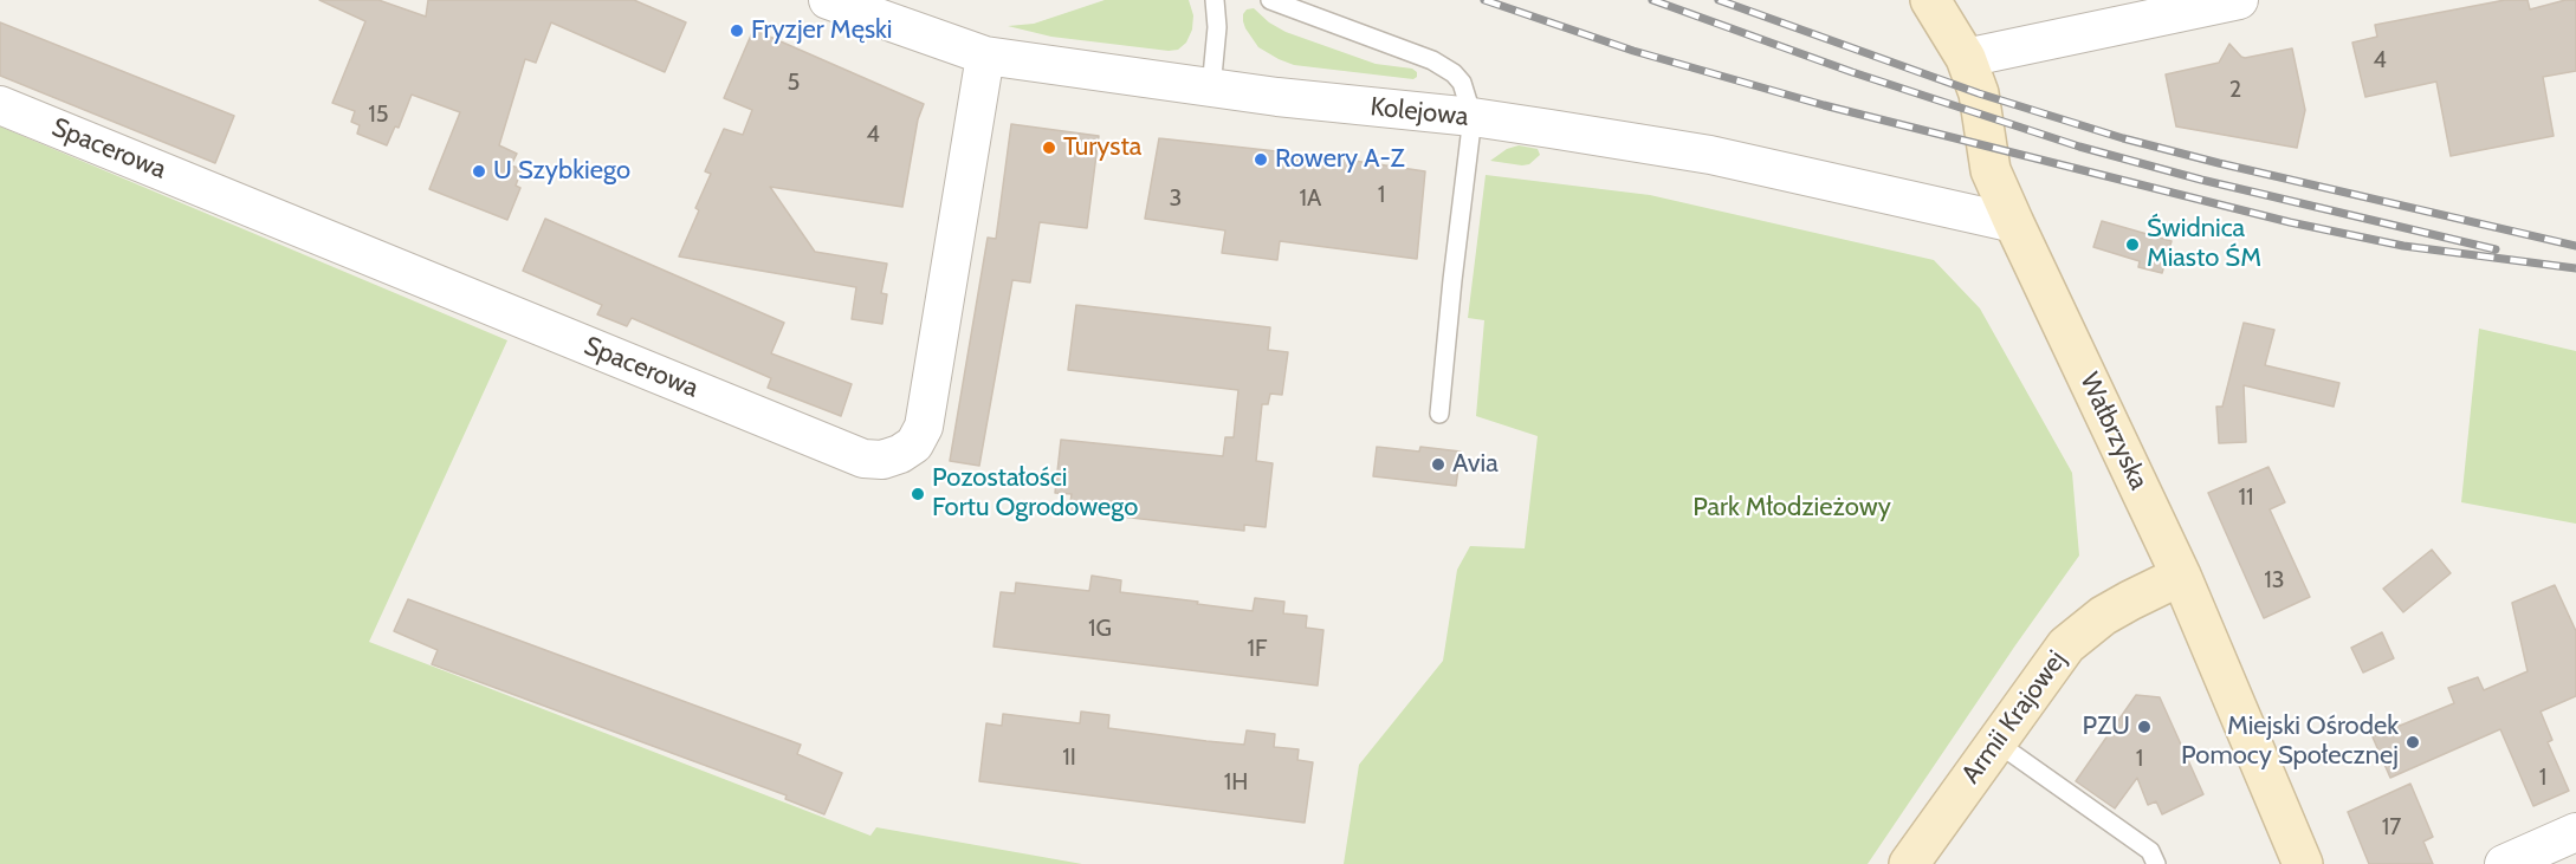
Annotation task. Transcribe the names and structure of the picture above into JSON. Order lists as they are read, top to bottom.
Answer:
{
  "streets": {
    "main road": ["Wałbrzyska", "Armii Krajowej"],
    "street": ["Kolejowa", "Spacerowa"]
  },
  "crossings": [
    ["Kolejowa", "Spacerowa"],
    ["Kolejowa", "Wałbrzyska"],
    ["Wałbrzyska", "Armii Krajowej"]
  ],
  "parks": ["Park Młodzieżowy"],
  "places": [
    "Fryzjer Męski",
    "Turysta",
    "Rowery A-Z",
    "U Szybkiego",
    "Świdnica Miasto ŚM",
    "Avia",
    "Pozostałości Fortu Ogrodowego",
    "PZU",
    "Miejski Ośrodek Pomocy Społecznej"
  ],
  "house_numbers": [
    "4",
    "5",
    "2",
    "15",
    "4",
    "1",
    "3",
    "1A",
    "11",
    "13",
    "1G",
    "1F",
    "1I",
    "1",
    "1",
    "1H",
    "17"
  ]
}
